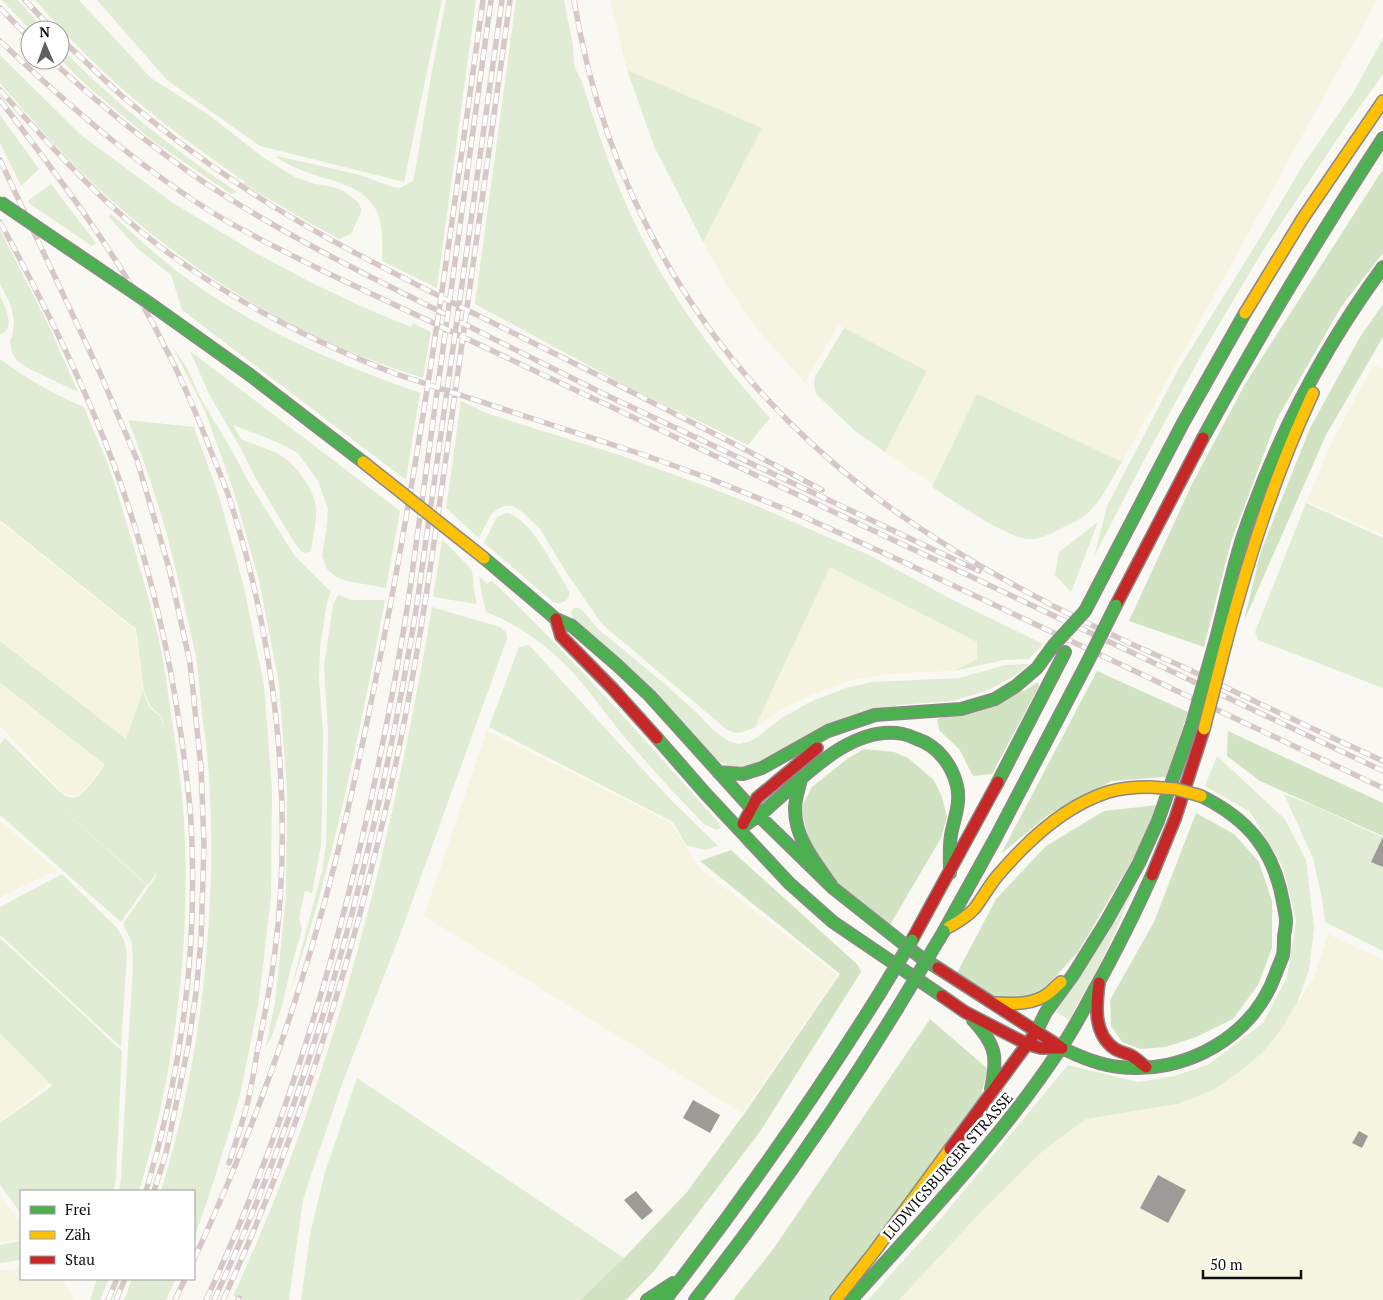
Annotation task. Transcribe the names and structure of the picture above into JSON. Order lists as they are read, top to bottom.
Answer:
{
  "streets": {
    "main road": ["LUDWIGSBURGER STRASSE"]
  },
  "legend": ["Frei", "Zäh", "Stau"],
  "scale_bar": "50 m",
  "north": "top"
}
